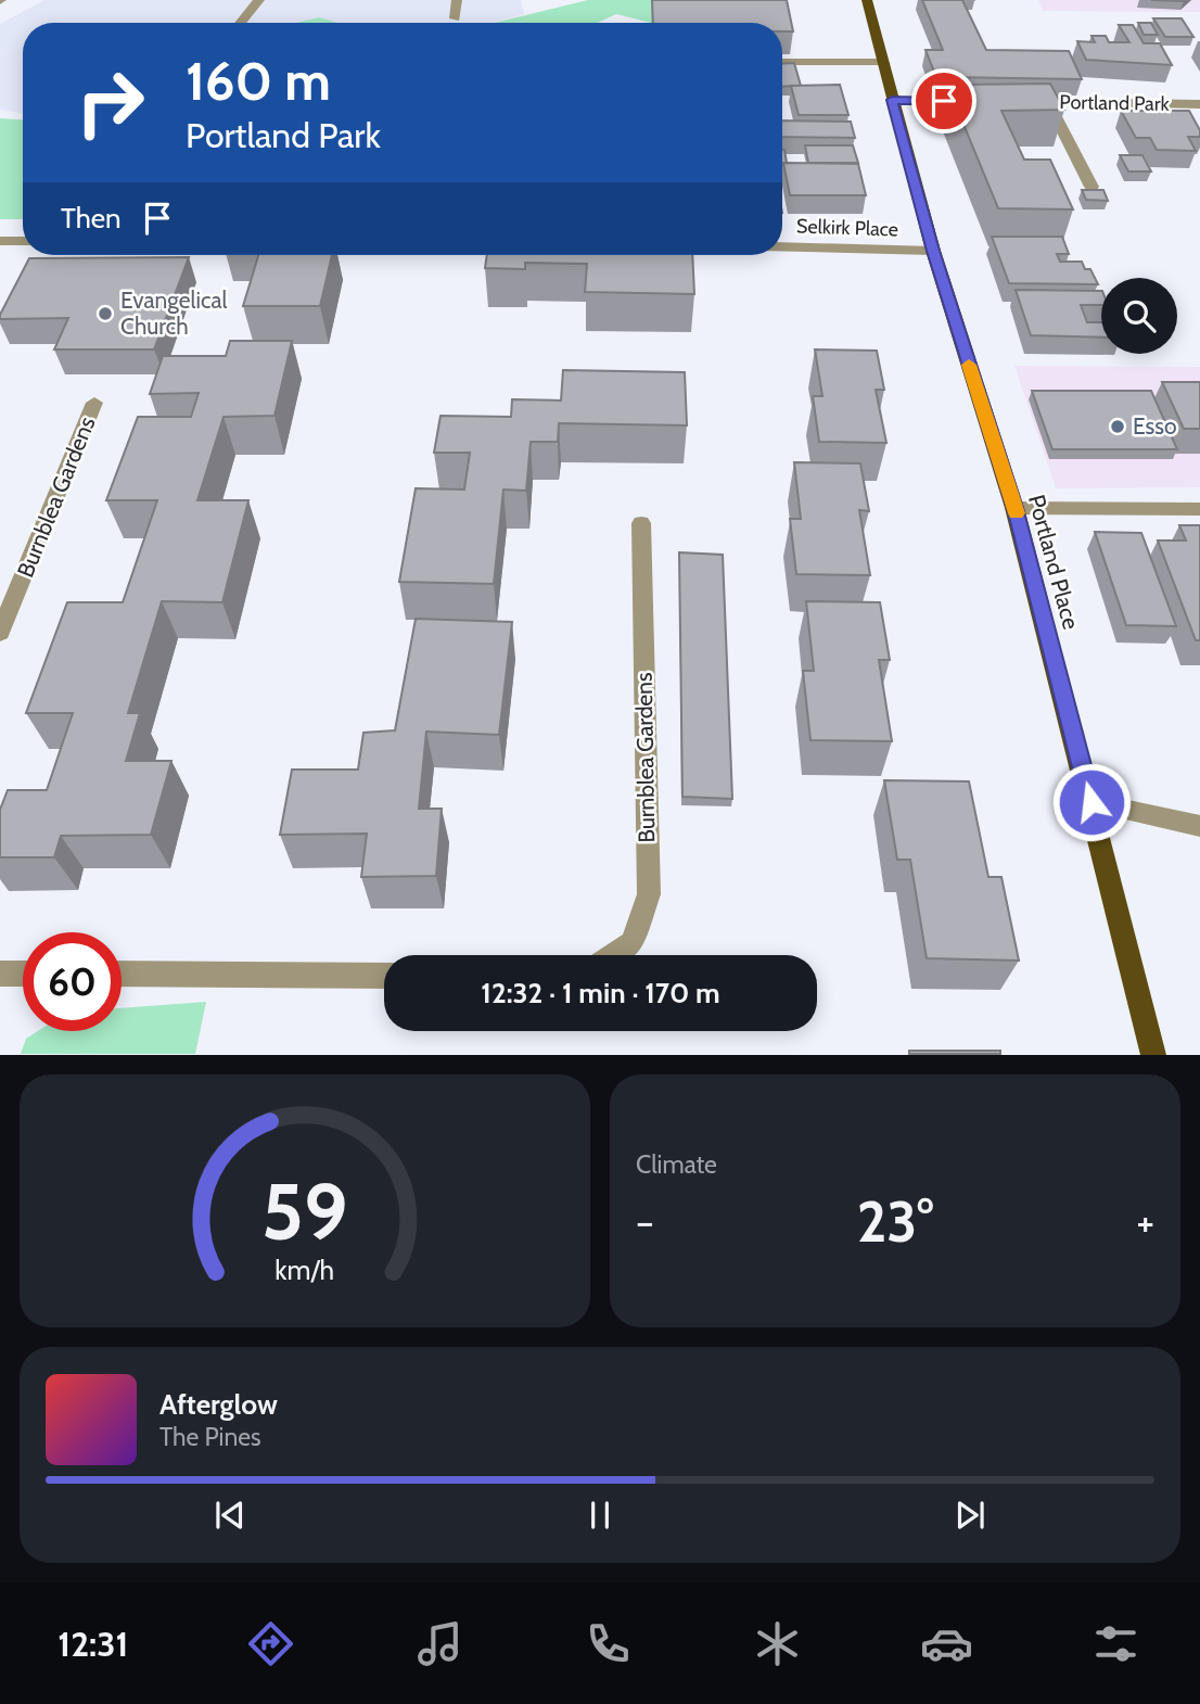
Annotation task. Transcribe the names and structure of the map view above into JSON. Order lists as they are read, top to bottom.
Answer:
{
  "streets": {
    "main road": ["Portland Place"],
    "street": ["Portland Park", "Selkirk Place", "Burnblea Gardens"]
  },
  "crossings": [
    ["Selkirk Place", "Portland Place"]
  ],
  "places": ["Evangelical Church", "Esso"],
  "page": {
    "turn": ["160 m", "Portland Park"],
    "then": "Then",
    "limit": "60",
    "trip": "12:32 · 1 min · 170 m",
    "tile": "Climate",
    "heat": ["−", "23°", "+"],
    "song": ["Afterglow", "The Pines"],
    "tabs": "12:31",
    "gauge": ["59", "km/h"]
  }
}
